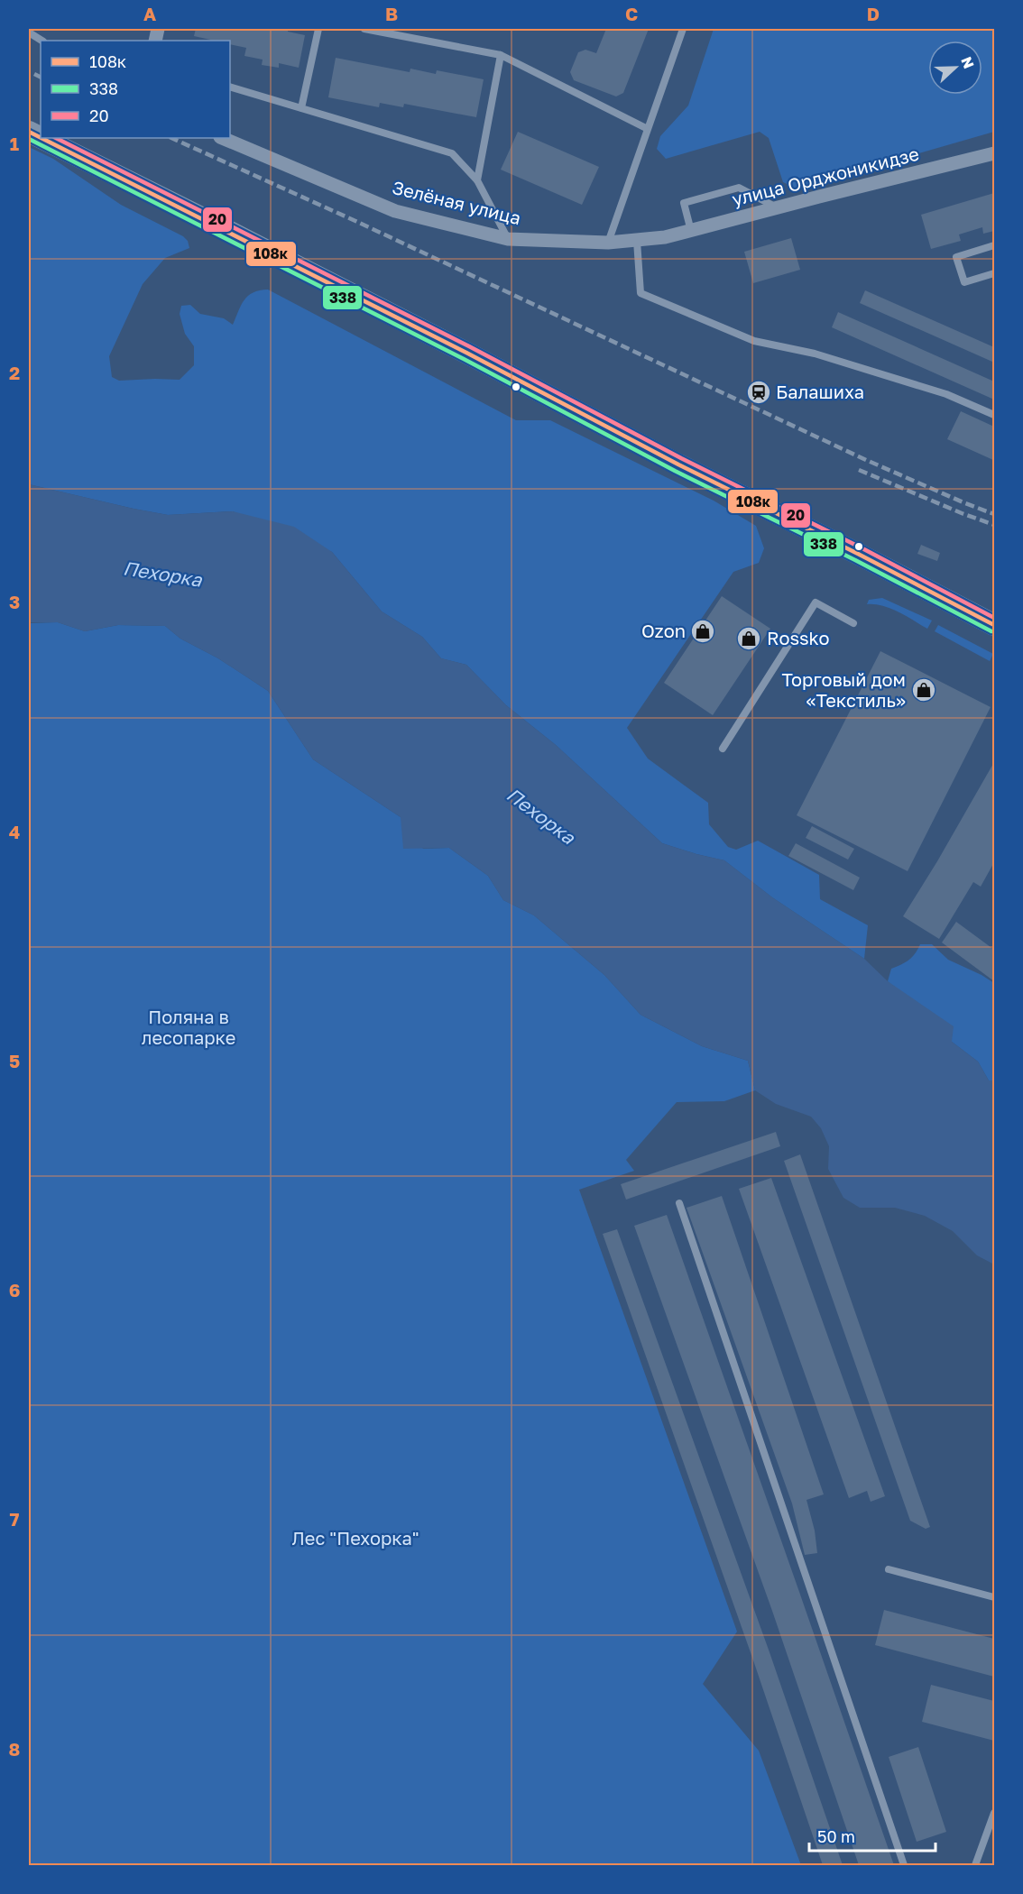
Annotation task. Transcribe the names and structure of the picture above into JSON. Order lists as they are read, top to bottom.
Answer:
{
  "streets": {
    "street": ["улица Орджоникидзе", "Зелёная улица"]
  },
  "crossings": [
    ["улица Орджоникидзе", "Зелёная улица"]
  ],
  "water": ["Пехорка"],
  "parks": ["Поляна в лесопарке", "Лес \"Пехорка\""],
  "places": {
    "station": ["Балашиха"],
    "shop": ["Ozon", "Rossko", "Торговый дом «Текстиль»"]
  },
  "lines": ["transit line 108к", "transit line 20", "transit line 338"],
  "legend": ["108к", "338", "20"],
  "scale_bar": "50 m",
  "north": "right",
  "grid": {
    "columns": [
      "A",
      "B",
      "C",
      "D"
    ],
    "rows": [
      "1",
      "2",
      "3",
      "4",
      "5",
      "6",
      "7",
      "8"
    ]
  }
}
